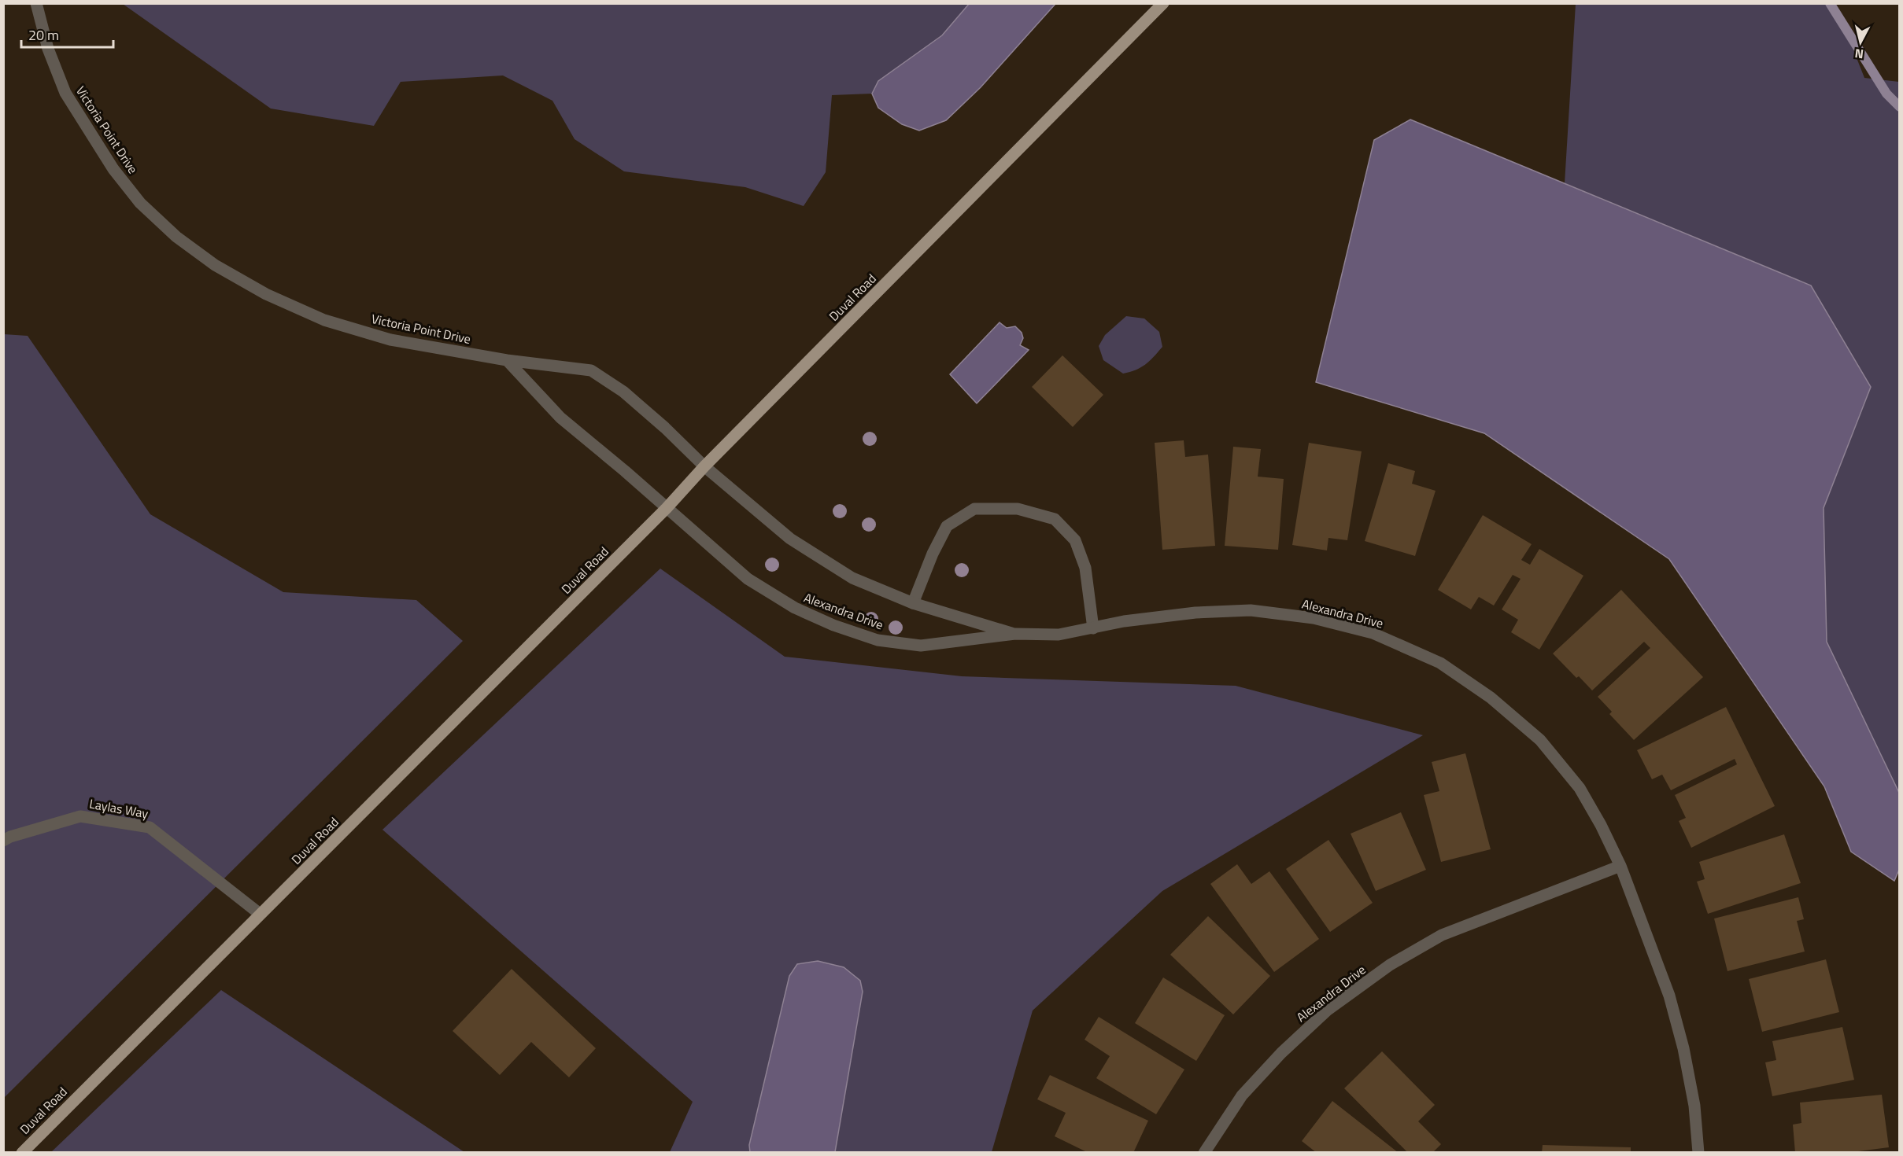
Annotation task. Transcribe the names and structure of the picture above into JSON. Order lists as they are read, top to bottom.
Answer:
{
  "streets": {
    "main road": ["Duval Road"],
    "street": ["Victoria Point Drive", "Alexandra Drive", "Laylas Way"]
  },
  "crossings": [
    ["Victoria Point Drive", "Duval Road"],
    ["Victoria Point Drive", "Alexandra Drive"],
    ["Duval Road", "Alexandra Drive"],
    ["Duval Road", "Laylas Way"]
  ],
  "scale_bar": "20 m",
  "north": "bottom"
}
